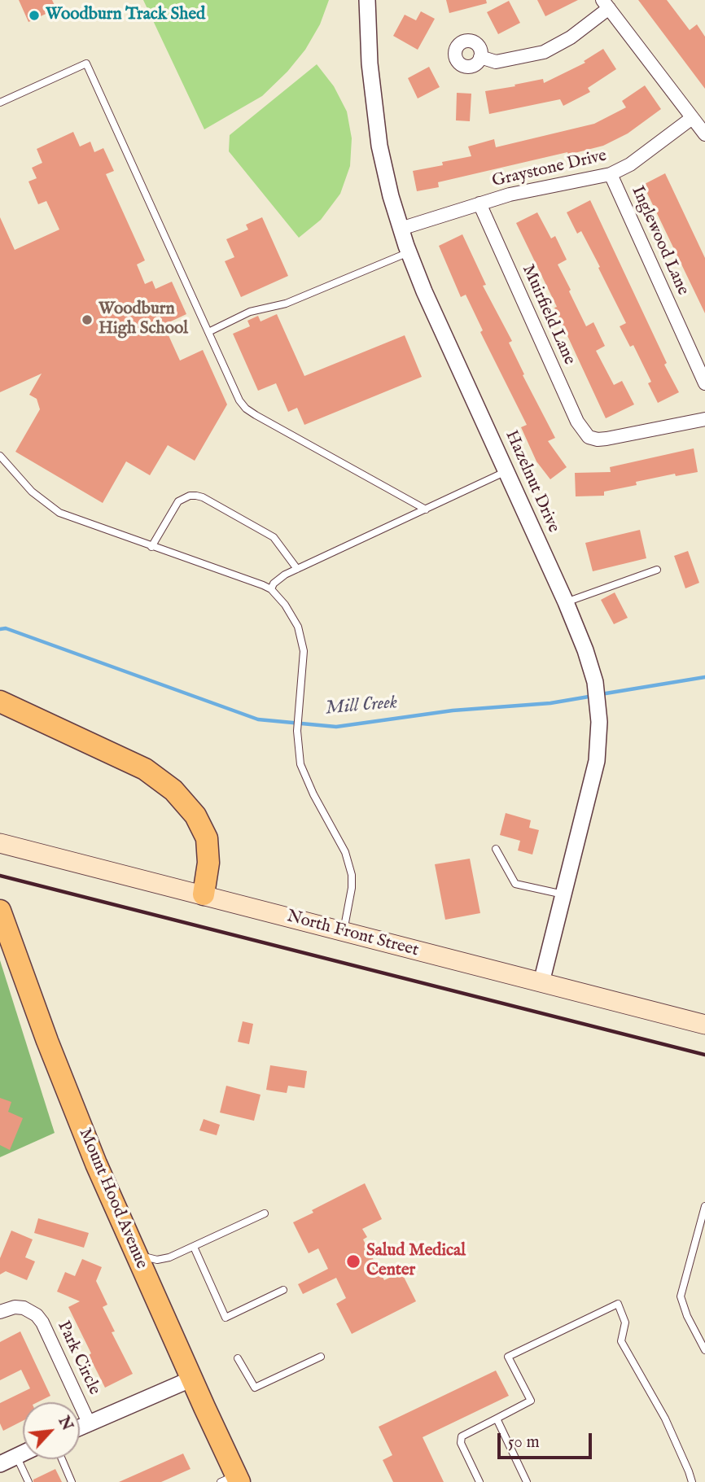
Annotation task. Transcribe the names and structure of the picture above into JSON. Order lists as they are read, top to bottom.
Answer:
{
  "streets": {
    "main road": ["North Front Street", "Mount Hood Avenue"],
    "street": [
      "Graystone Drive",
      "Inglewood Lane",
      "Muirfield Lane",
      "Hazelnut Drive",
      "Park Circle"
    ]
  },
  "crossings": [
    ["Graystone Drive", "Inglewood Lane"],
    ["Graystone Drive", "Muirfield Lane"],
    ["Graystone Drive", "Hazelnut Drive"],
    ["Hazelnut Drive", "North Front Street"]
  ],
  "water": ["Mill Creek"],
  "places": ["Woodburn Track Shed", "Woodburn High School", "Salud Medical Center"],
  "scale_bar": "50 m",
  "north": "top right"
}
